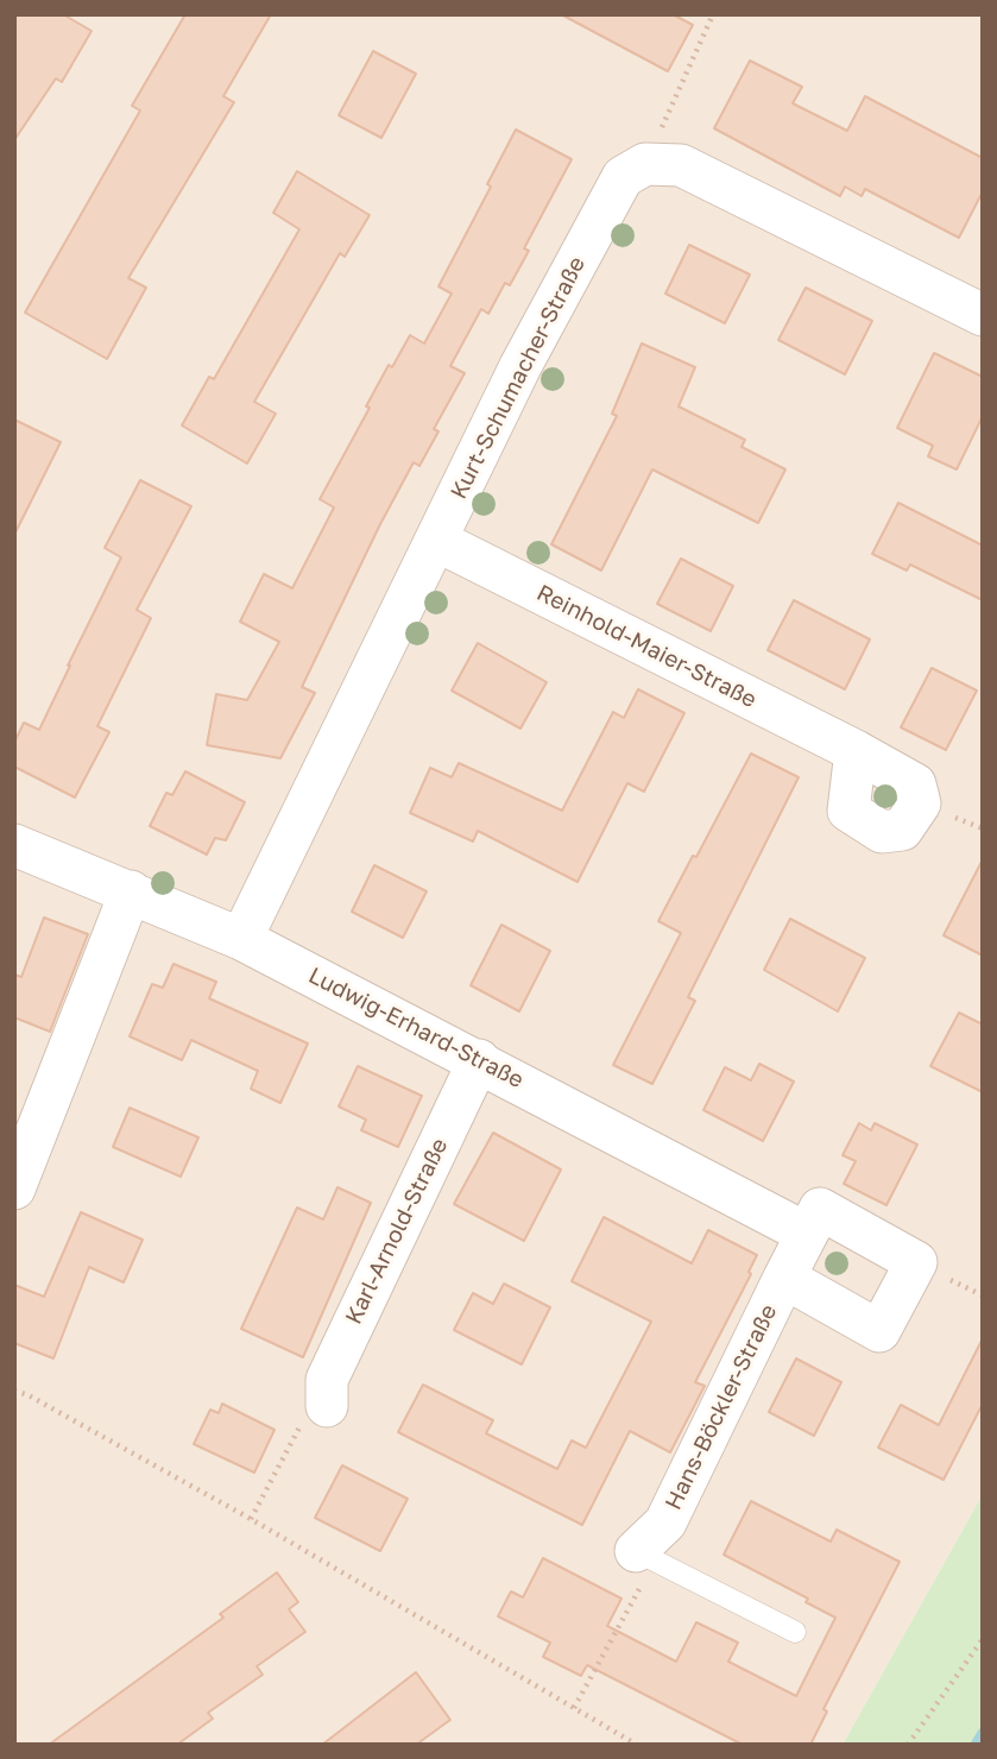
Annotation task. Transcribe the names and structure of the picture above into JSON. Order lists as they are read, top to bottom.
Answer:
{
  "streets": {
    "street": [
      "Kurt-Schumacher-Straße",
      "Reinhold-Maier-Straße",
      "Ludwig-Erhard-Straße",
      "Karl-Arnold-Straße",
      "Hans-Böckler-Straße"
    ]
  },
  "crossings": [
    ["Kurt-Schumacher-Straße", "Reinhold-Maier-Straße"],
    ["Kurt-Schumacher-Straße", "Ludwig-Erhard-Straße"],
    ["Ludwig-Erhard-Straße", "Karl-Arnold-Straße"]
  ]
}
